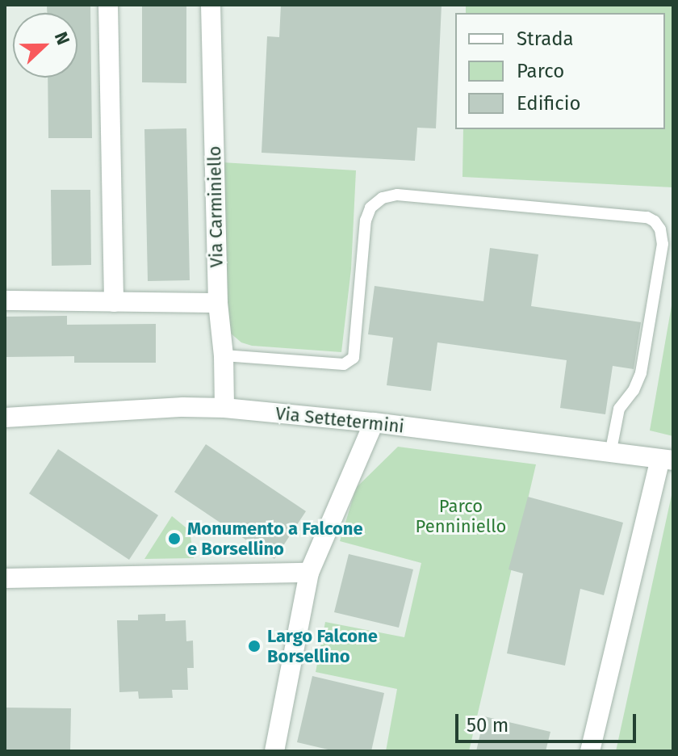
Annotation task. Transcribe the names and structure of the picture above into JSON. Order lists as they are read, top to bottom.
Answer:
{
  "streets": {
    "street": ["Via Carminiello", "Via Settetermini"]
  },
  "crossings": [
    ["Via Carminiello", "Via Settetermini"]
  ],
  "parks": ["Parco Penniniello"],
  "places": ["Monumento a Falcone e Borsellino", "Largo Falcone Borsellino"],
  "legend": ["Strada", "Parco", "Edificio"],
  "scale_bar": "50 m",
  "north": "right"
}
